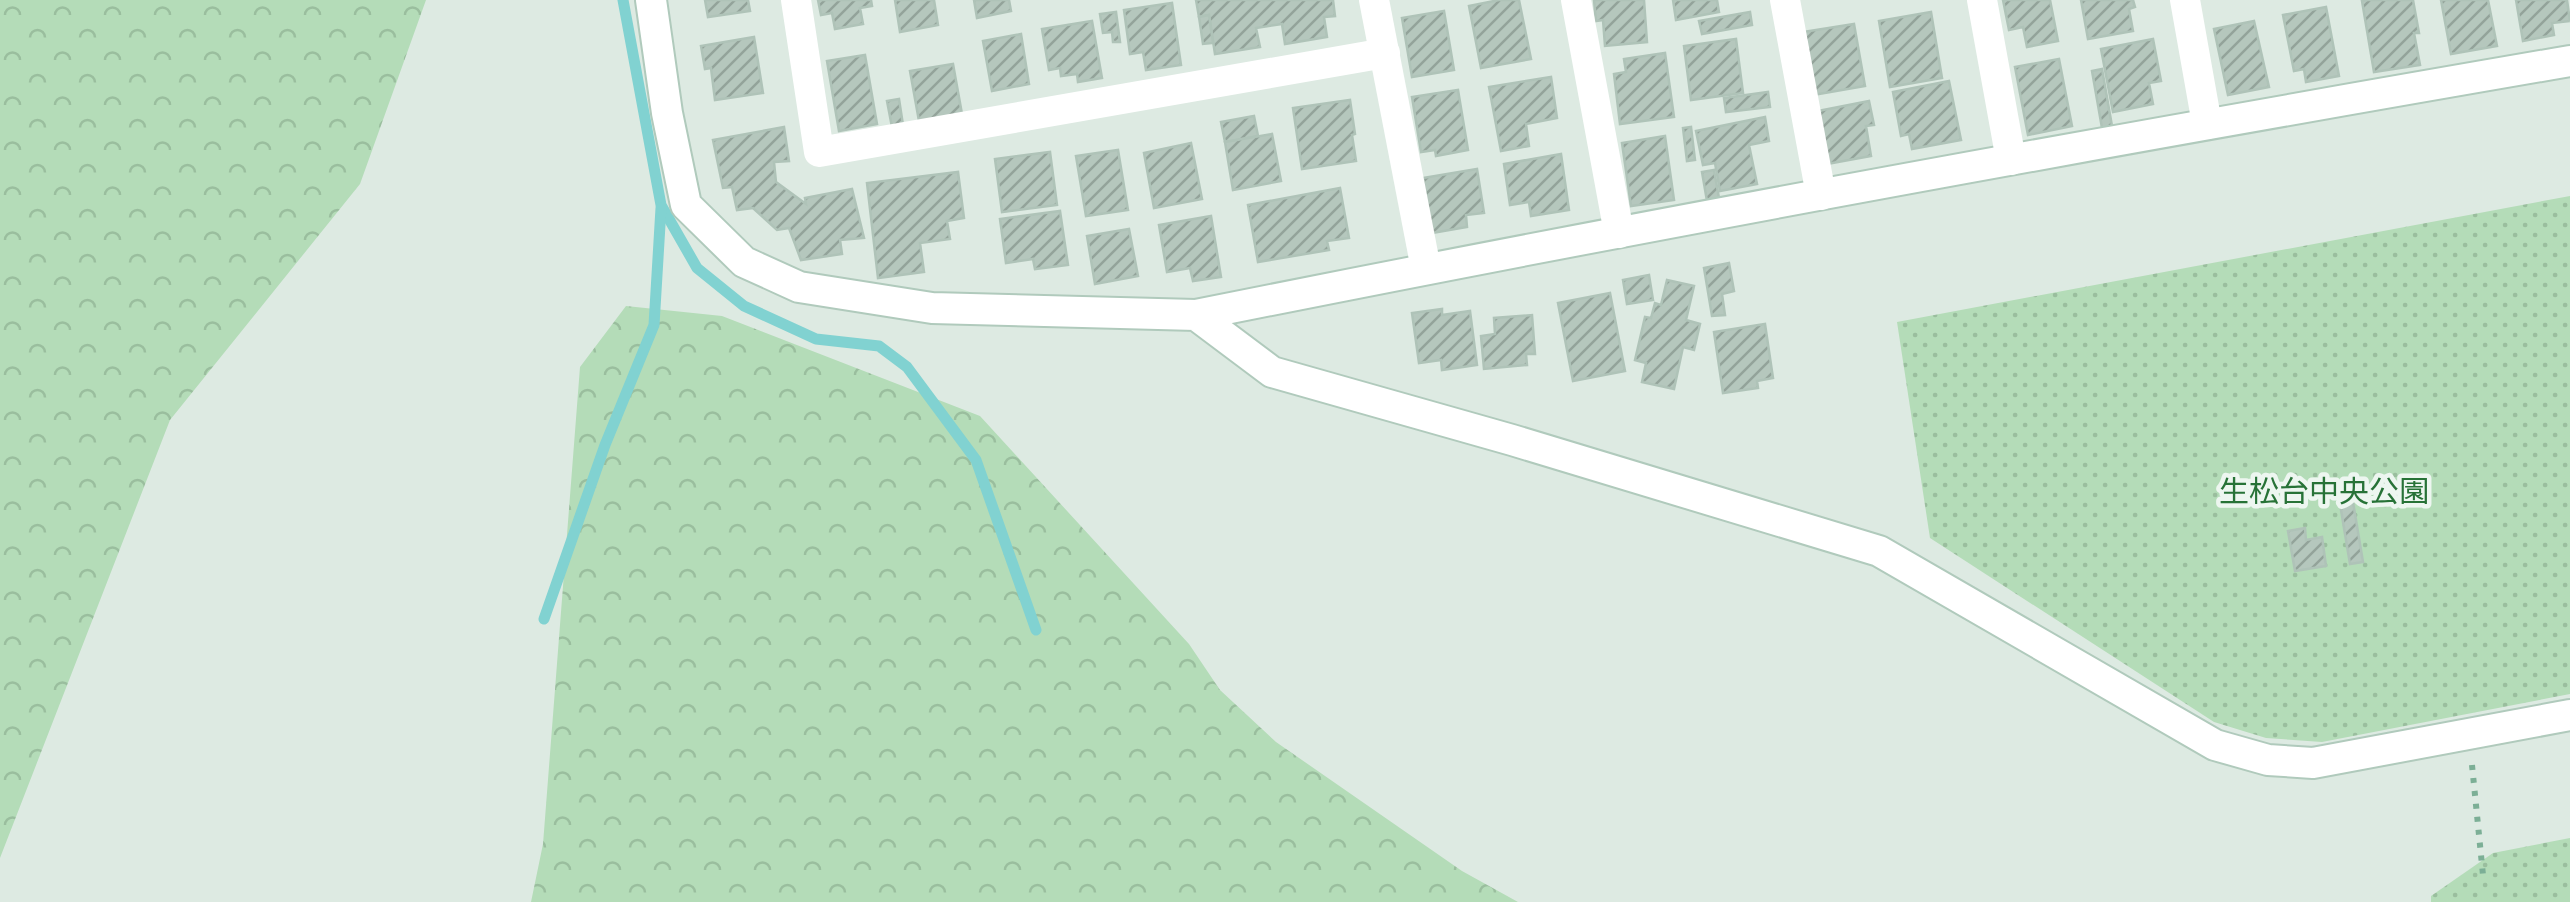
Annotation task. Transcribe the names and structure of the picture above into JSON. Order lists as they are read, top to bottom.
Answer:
{
  "parks": ["生松台中央公園"]
}
